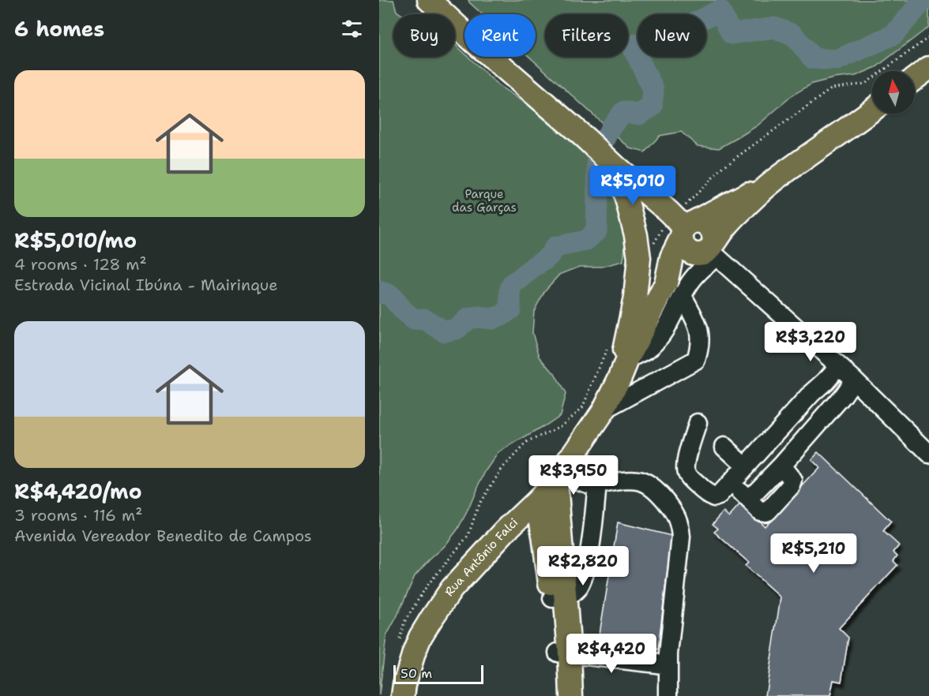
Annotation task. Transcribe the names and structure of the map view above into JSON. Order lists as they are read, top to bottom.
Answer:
{
  "streets": {
    "main road": ["Rua Antônio Falci"]
  },
  "parks": ["Parque das Garças"],
  "scale_bar": "50 m",
  "north": "top",
  "page": {
    "heading": "6 homes",
    "chip": [
      "Buy",
      "Rent",
      "Filters",
      "New"
    ],
    "list": [
      {
        "name": "R$5,010/mo",
        "note": "4 rooms · 128 m² · Estrada Vicinal Ibúna - Mairinque"
      },
      {
        "name": "R$4,420/mo",
        "note": "3 rooms · 116 m² · Avenida Vereador Benedito de Campos"
      }
    ],
    "price": [
      "R$5,010",
      "R$3,220",
      "R$3,950",
      "R$5,210",
      "R$2,820",
      "R$4,420"
    ],
    "scale": "50 m"
  }
}
